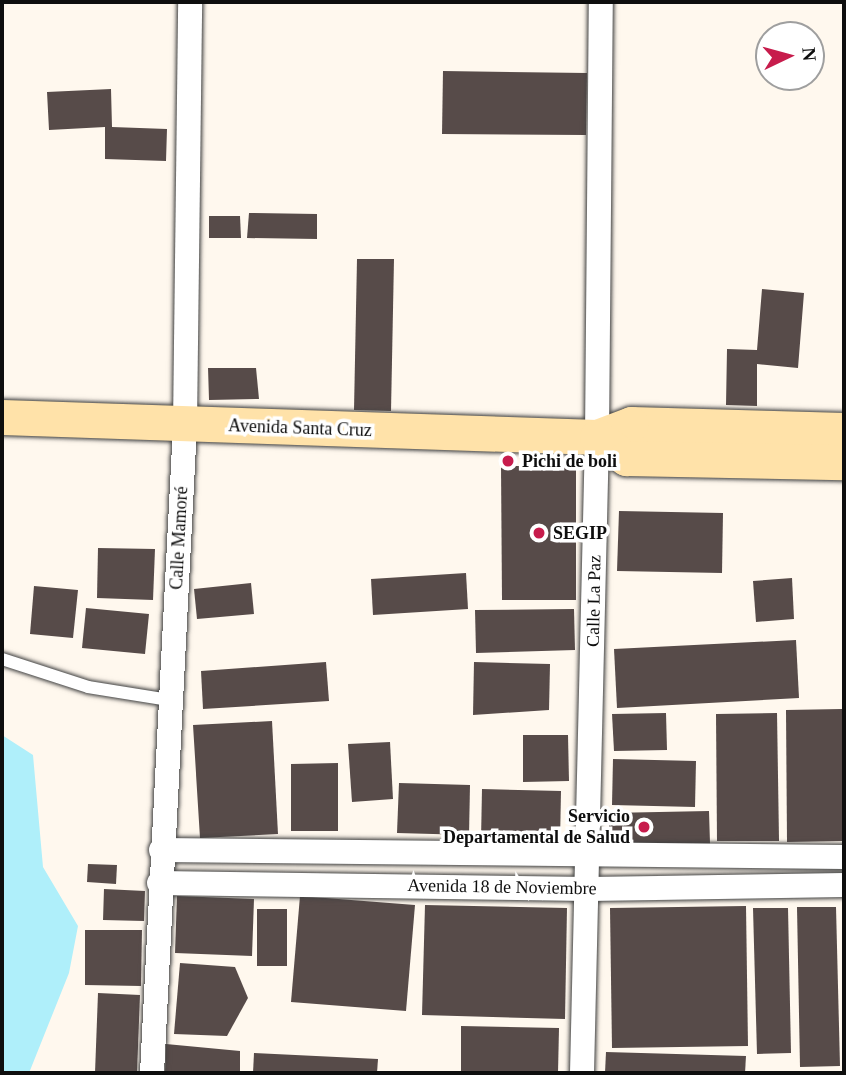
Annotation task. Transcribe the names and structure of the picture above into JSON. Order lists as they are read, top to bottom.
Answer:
{
  "streets": {
    "main road": ["Avenida Santa Cruz"],
    "street": ["Calle Mamoré", "Calle La Paz", "Avenida 18 de Noviembre"]
  },
  "crossings": [
    ["Avenida Santa Cruz", "Calle Mamoré"],
    ["Avenida Santa Cruz", "Calle La Paz"],
    ["Calle Mamoré", "Avenida 18 de Noviembre"],
    ["Calle La Paz", "Avenida 18 de Noviembre"]
  ],
  "places": ["Pichi de boli", "SEGIP", "Servicio Departamental de Salud"],
  "north": "right"
}
